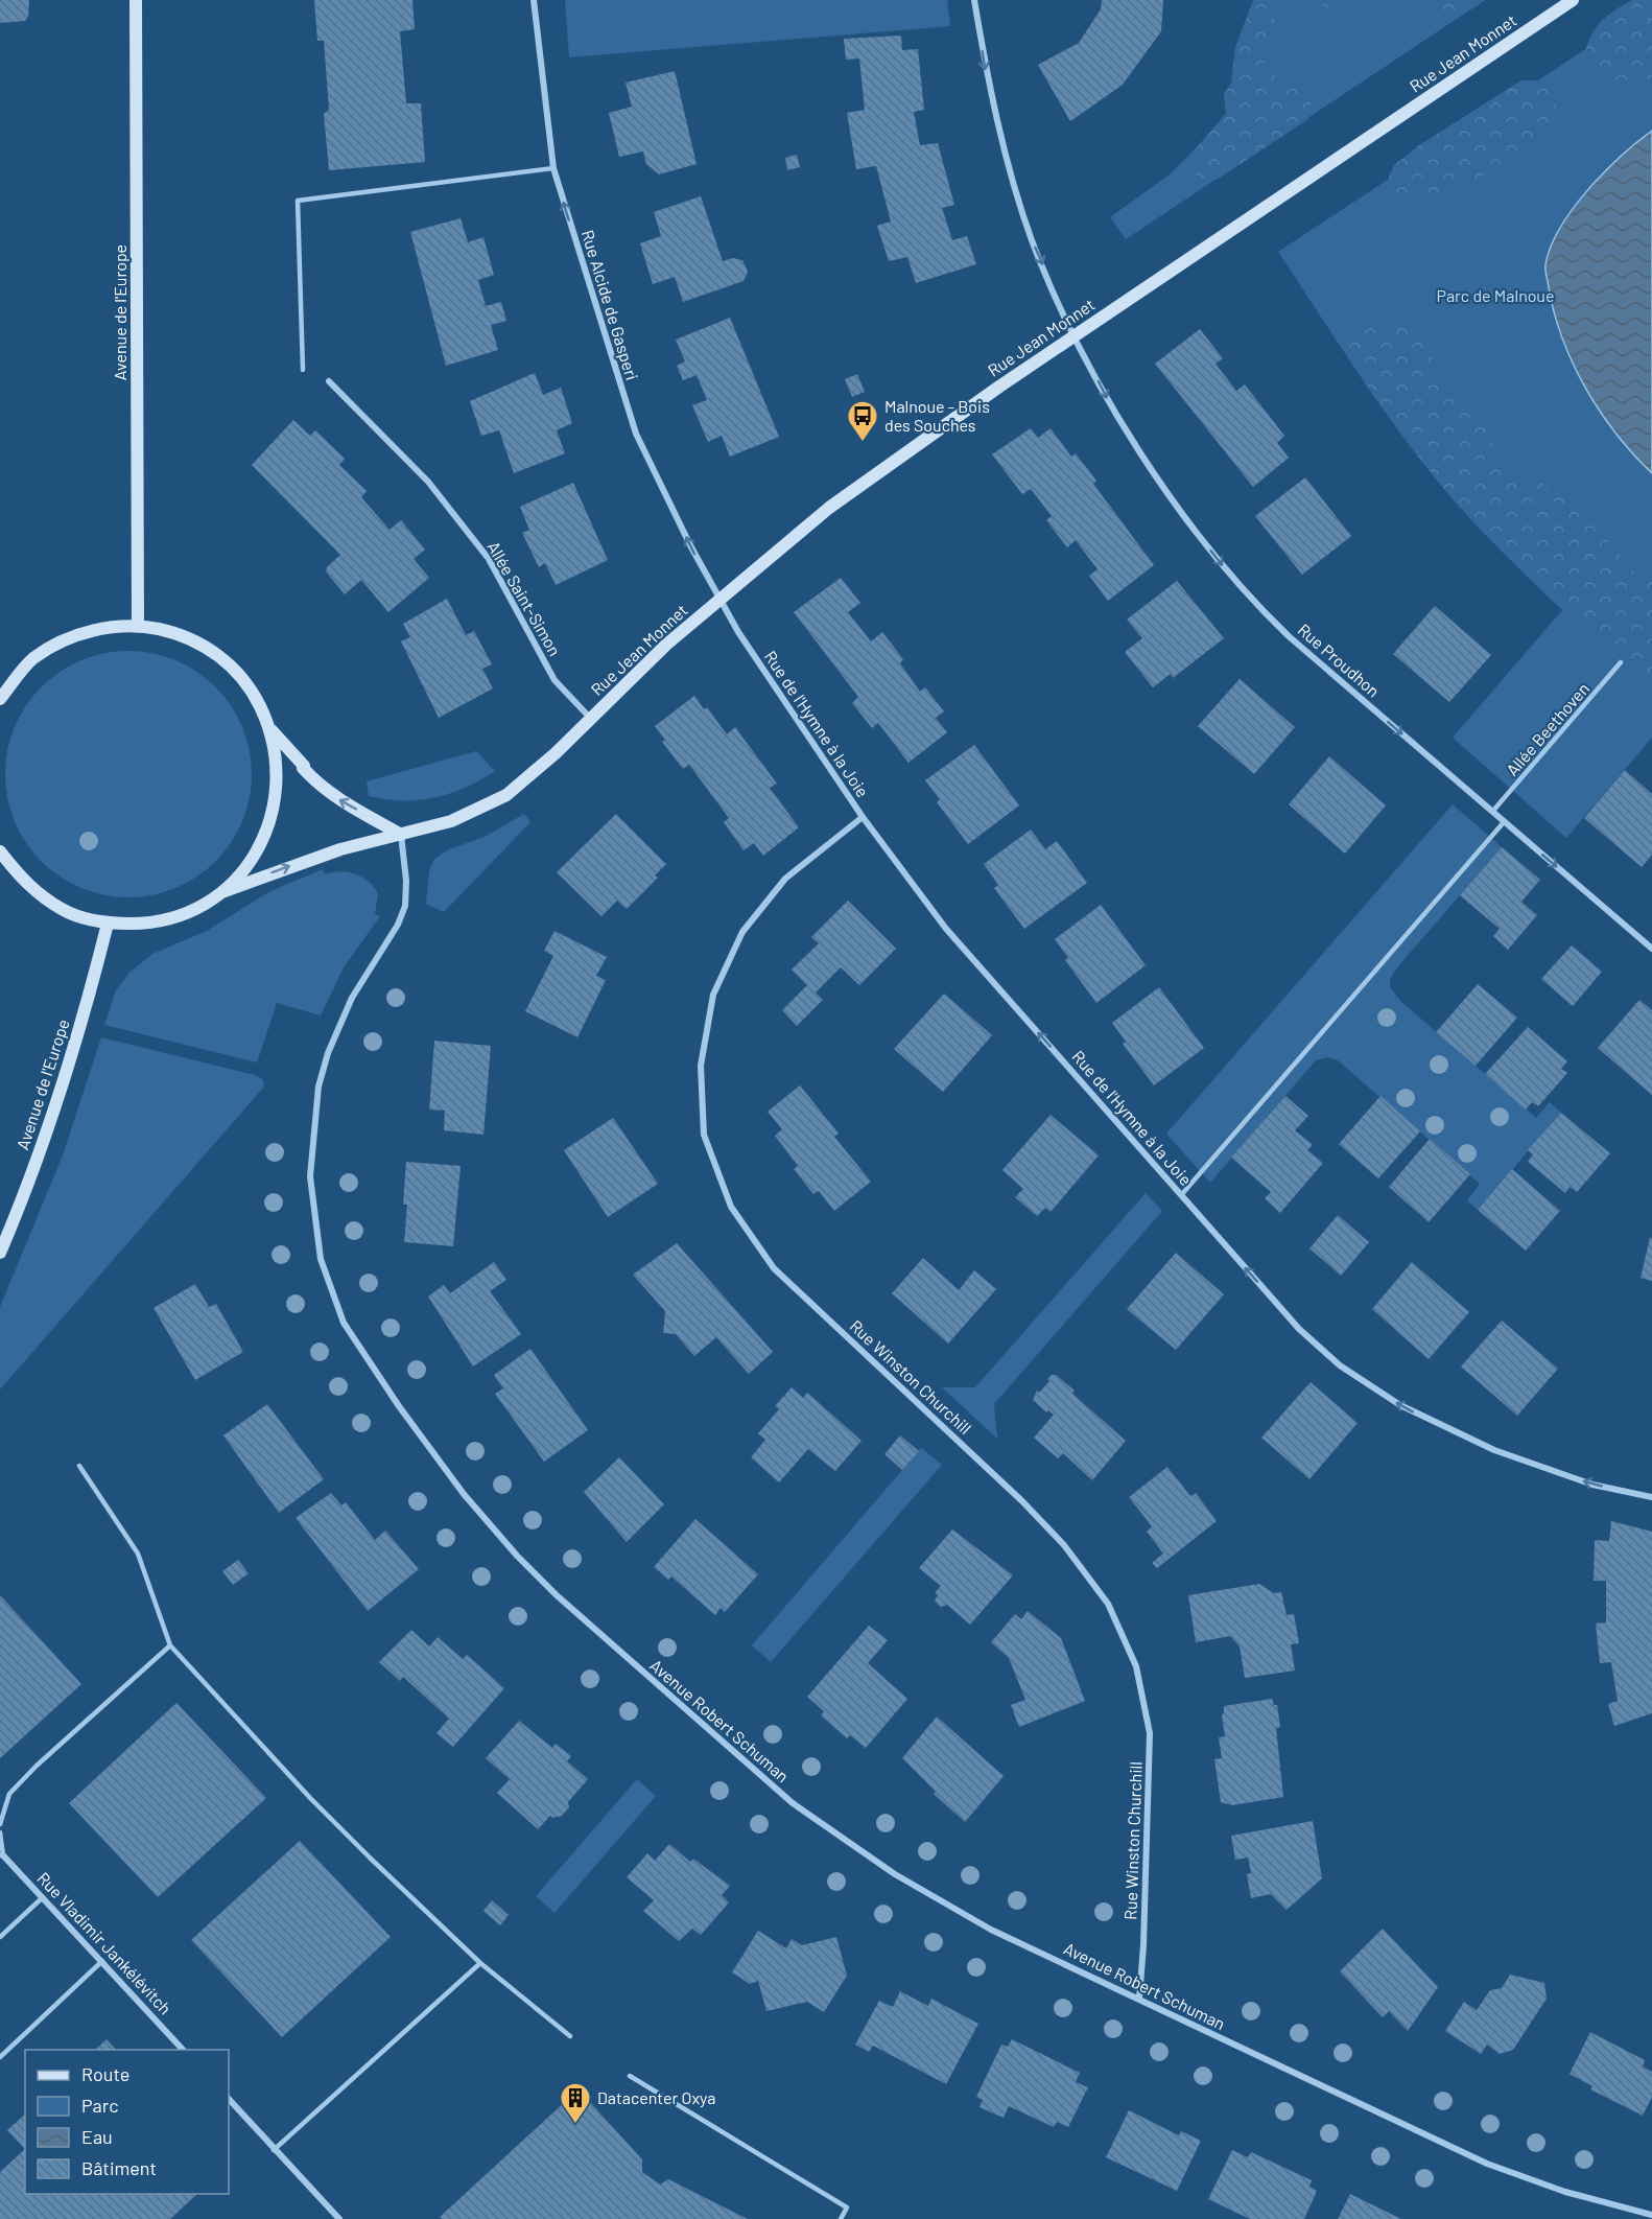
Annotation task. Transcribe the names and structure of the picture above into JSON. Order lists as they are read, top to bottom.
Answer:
{
  "streets": {
    "street": [
      "Rue Jean Monnet",
      "Rue Alcide de Gasperi",
      "Avenue de l'Europe",
      "Allée Saint-Simon",
      "Rue Proudhon",
      "Rue de l'Hymne à la Joie",
      "Rue Winston Churchill",
      "Avenue Robert Schuman",
      "Rue Vladimir Jankélévitch"
    ],
    "lane": ["Allée Beethoven"]
  },
  "crossings": [
    ["Rue Jean Monnet", "Rue Alcide de Gasperi"],
    ["Rue Jean Monnet", "Allée Saint-Simon"],
    ["Rue Jean Monnet", "Rue Proudhon"],
    ["Rue Jean Monnet", "Rue de l'Hymne à la Joie"],
    ["Rue Jean Monnet", "Avenue Robert Schuman"],
    ["Rue Alcide de Gasperi", "Rue de l'Hymne à la Joie"],
    ["Rue Proudhon", "Allée Beethoven"],
    ["Rue de l'Hymne à la Joie", "Rue Winston Churchill"],
    ["Rue Winston Churchill", "Avenue Robert Schuman"]
  ],
  "one_way": ["Rue Alcide de Gasperi", "Rue Proudhon", "Rue de l'Hymne à la Joie"],
  "parks": ["Parc de Malnoue"],
  "places": {
    "bus stop": ["Malnoue - Bois des Souches"],
    "building": ["Datacenter Oxya"]
  },
  "legend": [
    "Route",
    "Parc",
    "Eau",
    "Bâtiment"
  ]
}
